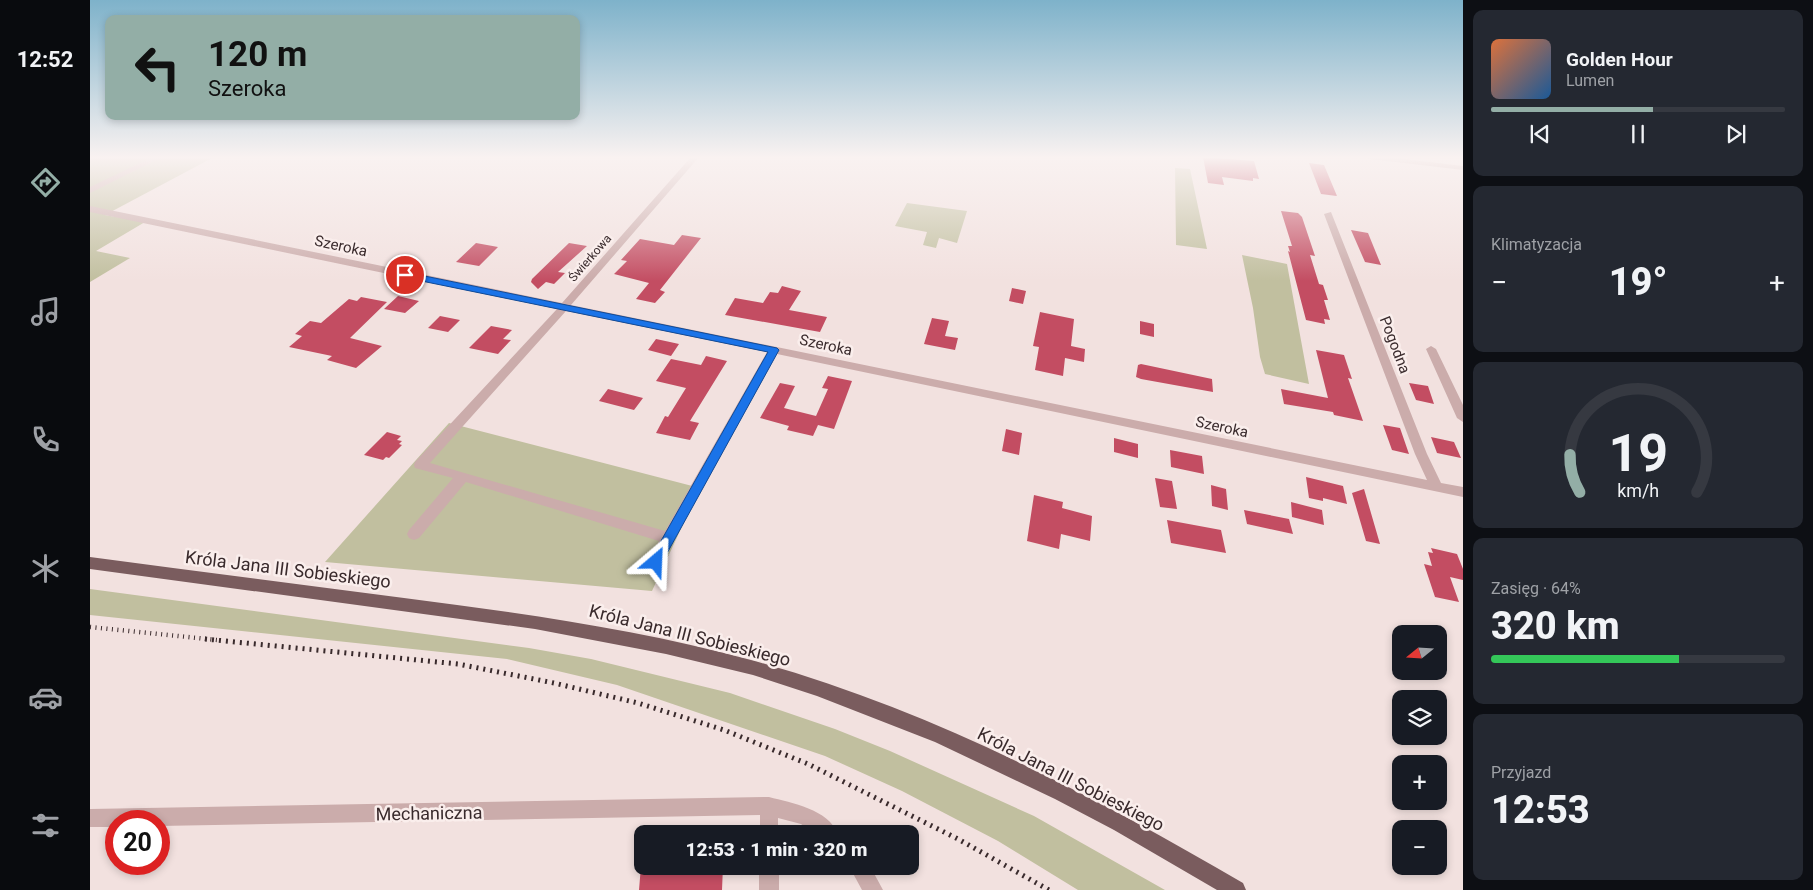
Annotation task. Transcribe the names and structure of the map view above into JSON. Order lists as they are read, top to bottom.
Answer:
{
  "streets": {
    "main road": ["Króla Jana III Sobieskiego"],
    "street": [
      "Szeroka",
      "Świerkowa",
      "Pogodna",
      "Mechaniczna"
    ]
  },
  "crossings": [
    ["Szeroka", "Świerkowa"],
    ["Szeroka", "Pogodna"]
  ],
  "north": "left",
  "page": {
    "tabs": "12:52",
    "turn": ["120 m", "Szeroka"],
    "song": ["Golden Hour", "Lumen"],
    "tile": [
      "Klimatyzacja",
      ["Zasięg · 64%", "320 km"],
      ["Przyjazd", "12:53"]
    ],
    "heat": ["−", "19°", "+"],
    "map_buttons": ["+", "−"],
    "limit": "20",
    "trip": "12:53 · 1 min · 320 m",
    "gauge": ["19", "km/h"]
  }
}
